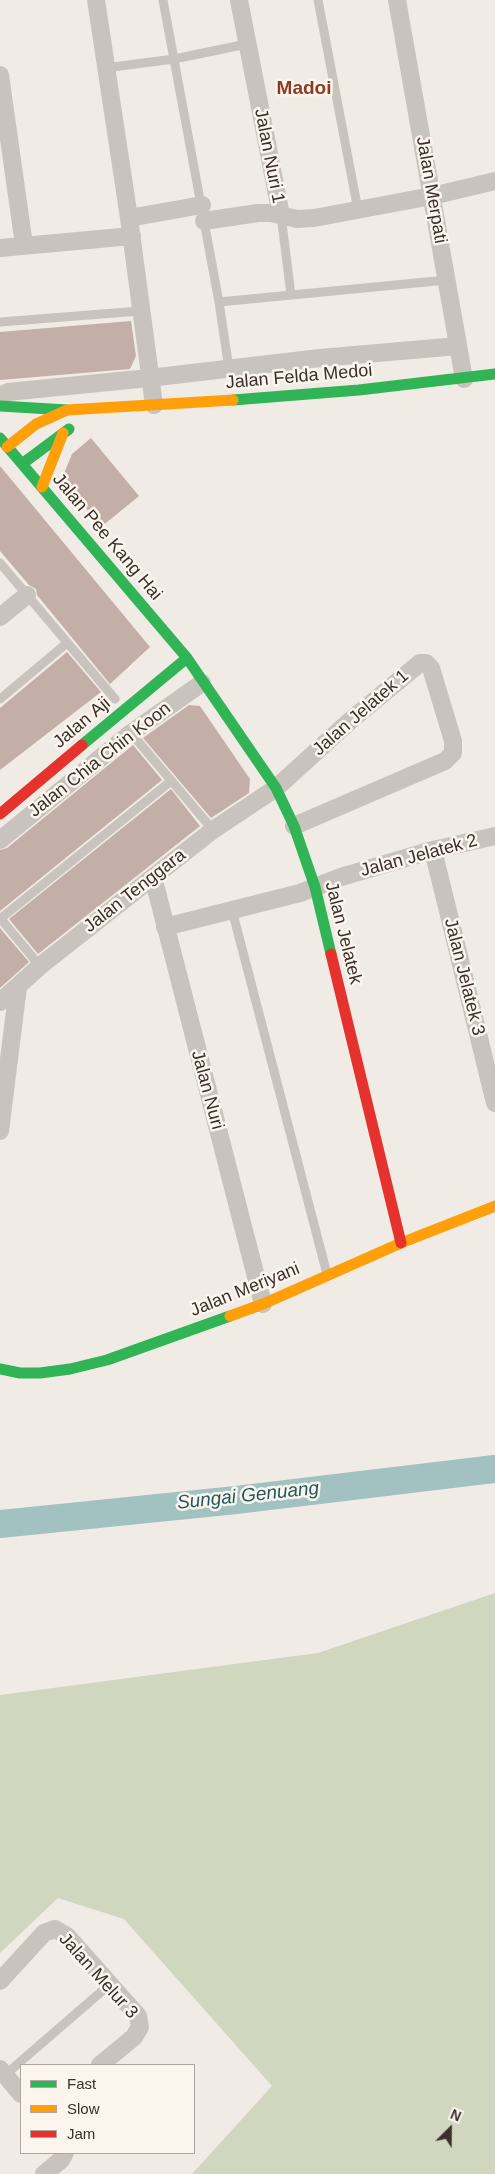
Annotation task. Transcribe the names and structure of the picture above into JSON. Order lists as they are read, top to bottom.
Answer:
{
  "streets": {
    "main road": [
      "Jalan Felda Medoi",
      "Jalan Pee Kang Hai",
      "Jalan Aji",
      "Jalan Jelatek",
      "Jalan Meriyani"
    ],
    "street": [
      "Jalan Nuri 1",
      "Jalan Merpati",
      "Jalan Jelatek 1",
      "Jalan Chia Chin Koon",
      "Jalan Jelatek 2",
      "Jalan Tenggara",
      "Jalan Jelatek 3",
      "Jalan Nuri",
      "Jalan Melur 3"
    ]
  },
  "crossings": [
    ["Jalan Nuri 1", "Jalan Merpati"],
    ["Jalan Merpati", "Jalan Felda Medoi"],
    ["Jalan Pee Kang Hai", "Jalan Aji"],
    ["Jalan Pee Kang Hai", "Jalan Jelatek"],
    ["Jalan Jelatek 1", "Jalan Tenggara"],
    ["Jalan Jelatek 1", "Jalan Jelatek"],
    ["Jalan Aji", "Jalan Jelatek"],
    ["Jalan Chia Chin Koon", "Jalan Jelatek"],
    ["Jalan Jelatek 2", "Jalan Jelatek"],
    ["Jalan Jelatek 2", "Jalan Jelatek 3"],
    ["Jalan Jelatek 2", "Jalan Nuri"],
    ["Jalan Tenggara", "Jalan Jelatek"],
    ["Jalan Tenggara", "Jalan Nuri"],
    ["Jalan Jelatek", "Jalan Meriyani"],
    ["Jalan Nuri", "Jalan Meriyani"]
  ],
  "districts": ["Madoi"],
  "water": ["Sungai Genuang"],
  "legend": ["Fast", "Slow", "Jam"],
  "north": "top right"
}
